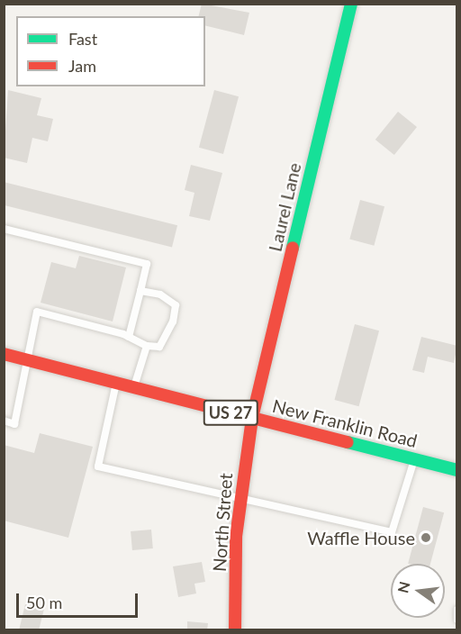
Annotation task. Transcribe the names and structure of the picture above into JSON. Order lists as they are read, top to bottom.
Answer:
{
  "streets": {
    "main road": [
      "Laurel Lane",
      "US 27",
      "New Franklin Road",
      "North Street"
    ]
  },
  "crossings": [
    ["Laurel Lane", "New Franklin Road"],
    ["Laurel Lane", "North Street"],
    ["New Franklin Road", "North Street"]
  ],
  "places": ["Waffle House"],
  "legend": ["Fast", "Jam"],
  "scale_bar": "50 m",
  "north": "left"
}
